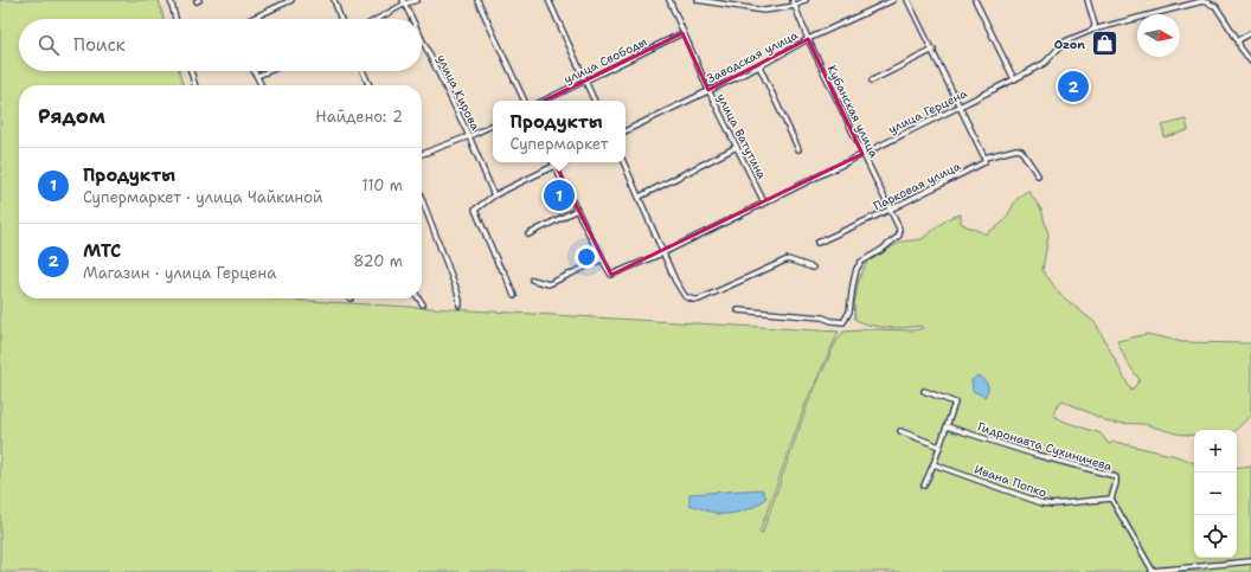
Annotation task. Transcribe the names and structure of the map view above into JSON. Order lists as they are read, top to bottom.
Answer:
{
  "streets": {
    "street": [
      "Заводская улица",
      "улица Свободы",
      "улица Кирова",
      "Кубанская улица",
      "улица Герцена",
      "улица Ватутина",
      "Парковая улица",
      "Гидронавта Сухиничева",
      "Ивана Попко"
    ]
  },
  "crossings": [
    ["Заводская улица", "Кубанская улица"],
    ["Заводская улица", "улица Ватутина"],
    ["улица Свободы", "улица Ватутина"],
    ["Кубанская улица", "улица Герцена"],
    ["Кубанская улица", "Парковая улица"],
    ["улица Герцена", "улица Ватутина"],
    ["Гидронавта Сухиничева", "Ивана Попко"]
  ],
  "places": {
    "shop": ["Ozon"]
  },
  "north": "right",
  "page": {
    "search": "Поиск",
    "pins": ["2", "1"],
    "heading": ["Рядом", "Найдено: 2"],
    "popup": ["Продукты", "Супермаркет"],
    "list": [
      {
        "mark": "1",
        "name": "Продукты",
        "note": "Супермаркет · улица Чайкиной",
        "value": "110 m"
      },
      {
        "mark": "2",
        "name": "МТС",
        "note": "Магазин · улица Герцена",
        "value": "820 m"
      }
    ],
    "map_buttons": ["+", "−"]
  }
}
